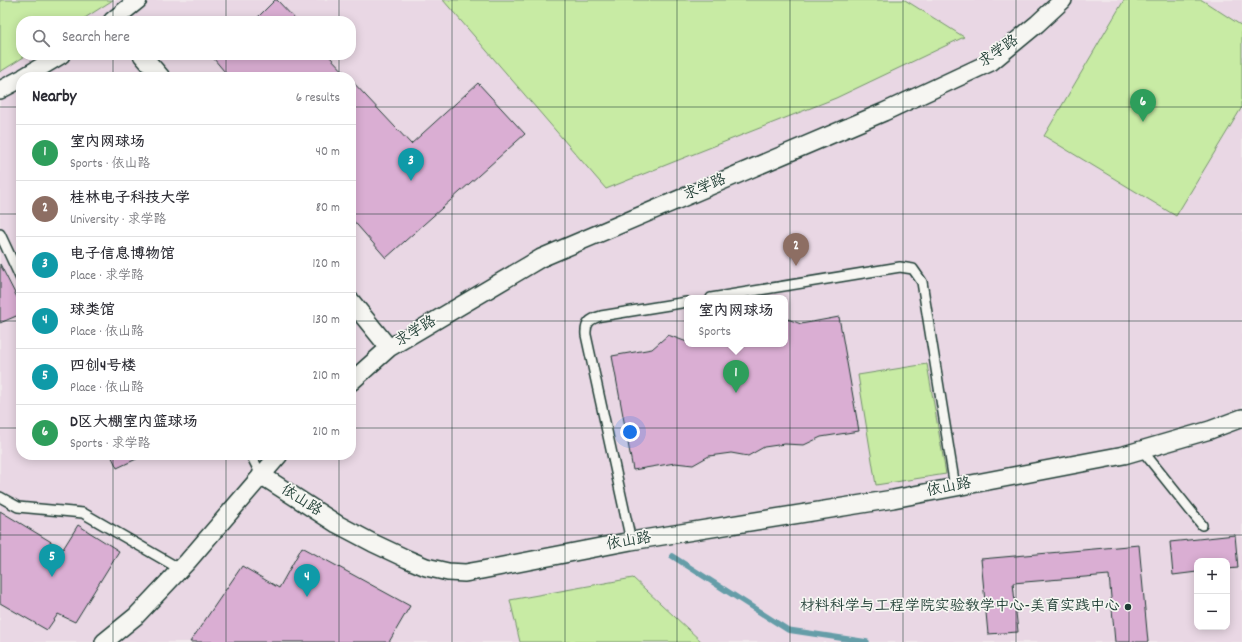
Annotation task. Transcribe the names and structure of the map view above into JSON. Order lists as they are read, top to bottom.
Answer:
{
  "streets": {
    "street": ["求学路", "依山路"]
  },
  "places": ["材料科学与工程学院实验教学中心-美育实践中心"],
  "page": {
    "search": "Search here",
    "heading": ["Nearby", "6 results"],
    "pins": [
      "6",
      "3",
      "2",
      "1",
      "5",
      "4"
    ],
    "list": [
      {
        "mark": "1",
        "name": "室内网球场",
        "note": "Sports · 依山路",
        "value": "40 m"
      },
      {
        "mark": "2",
        "name": "桂林电子科技大学",
        "note": "University · 求学路",
        "value": "80 m"
      },
      {
        "mark": "3",
        "name": "电子信息博物馆",
        "note": "Place · 求学路",
        "value": "120 m"
      },
      {
        "mark": "4",
        "name": "球类馆",
        "note": "Place · 依山路",
        "value": "130 m"
      },
      {
        "mark": "5",
        "name": "四创4号楼",
        "note": "Place · 依山路",
        "value": "210 m"
      },
      {
        "mark": "6",
        "name": "D区大棚室内篮球场",
        "note": "Sports · 求学路",
        "value": "210 m"
      }
    ],
    "popup": ["室内网球场", "Sports"],
    "map_buttons": ["+", "−"]
  }
}
